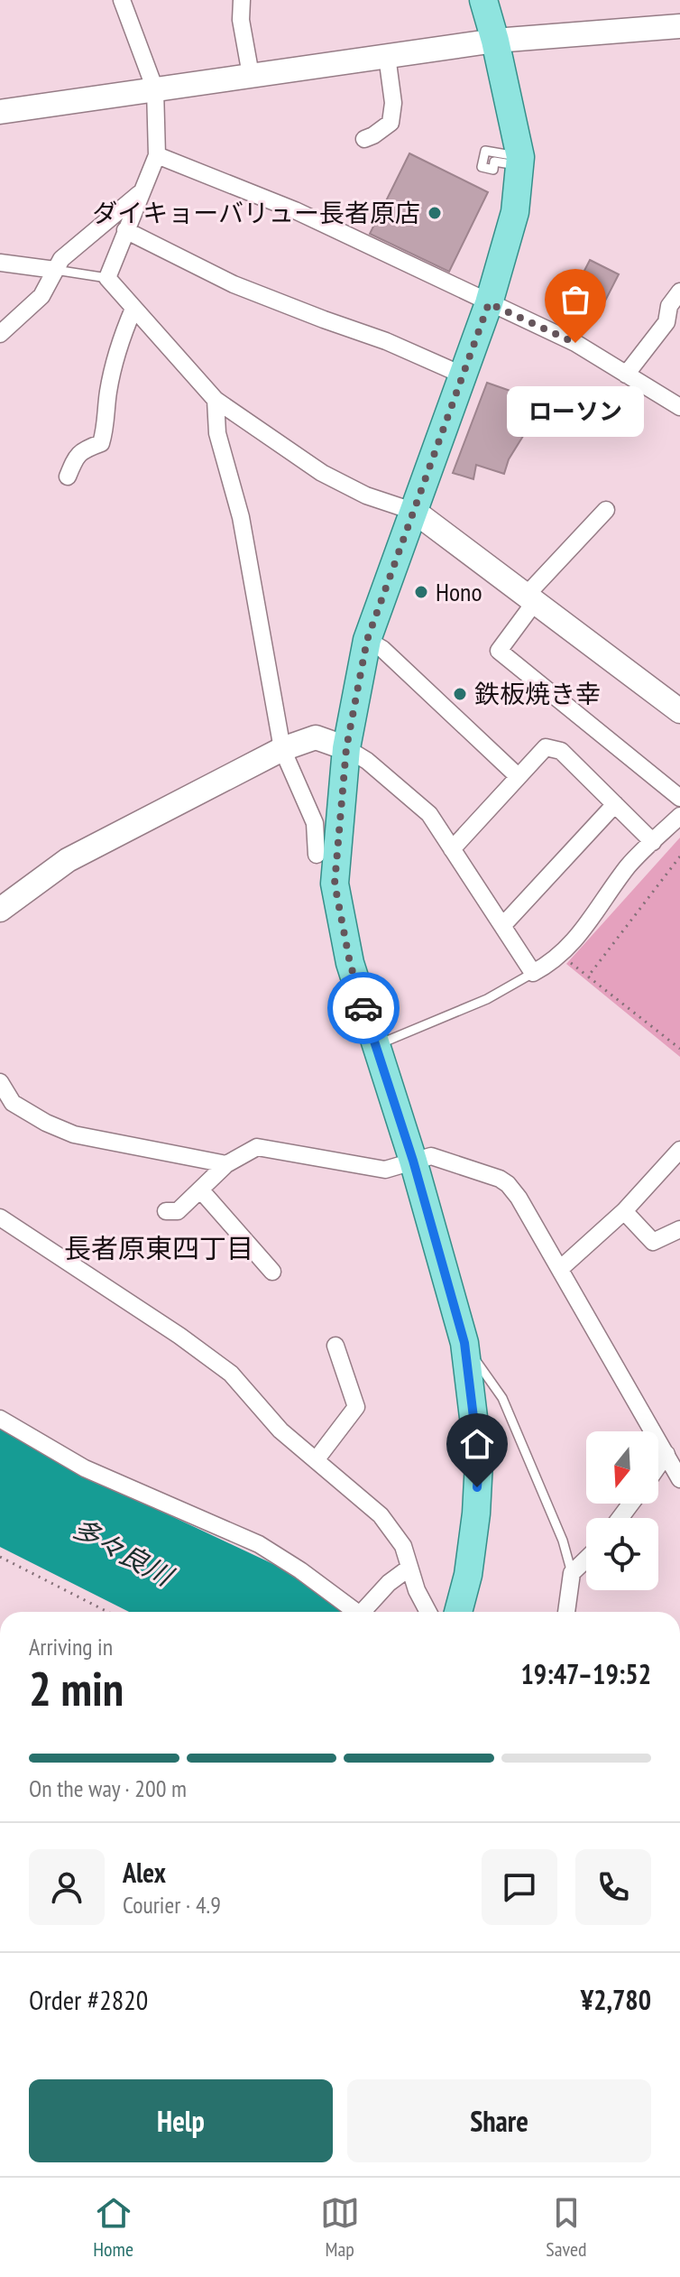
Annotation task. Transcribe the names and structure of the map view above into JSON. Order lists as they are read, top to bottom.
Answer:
{
  "districts": ["長者原東四丁目"],
  "water": ["多々良川"],
  "places": [
    "ダイキョーバリュー長者原店",
    "ローソン",
    "Hono",
    "鉄板焼き幸"
  ],
  "north": "bottom",
  "page": {
    "bubble": "ローソン",
    "heading": ["2 min", "Arriving in", "19:47–19:52"],
    "panel": [
      "Alex",
      "Courier · 4.9",
      "Order #2820",
      "¥2,780"
    ],
    "bar": "On the way · 200 m",
    "buttons": ["Help", "Share"],
    "tabs": ["Home", "Map", "Saved"]
  }
}
